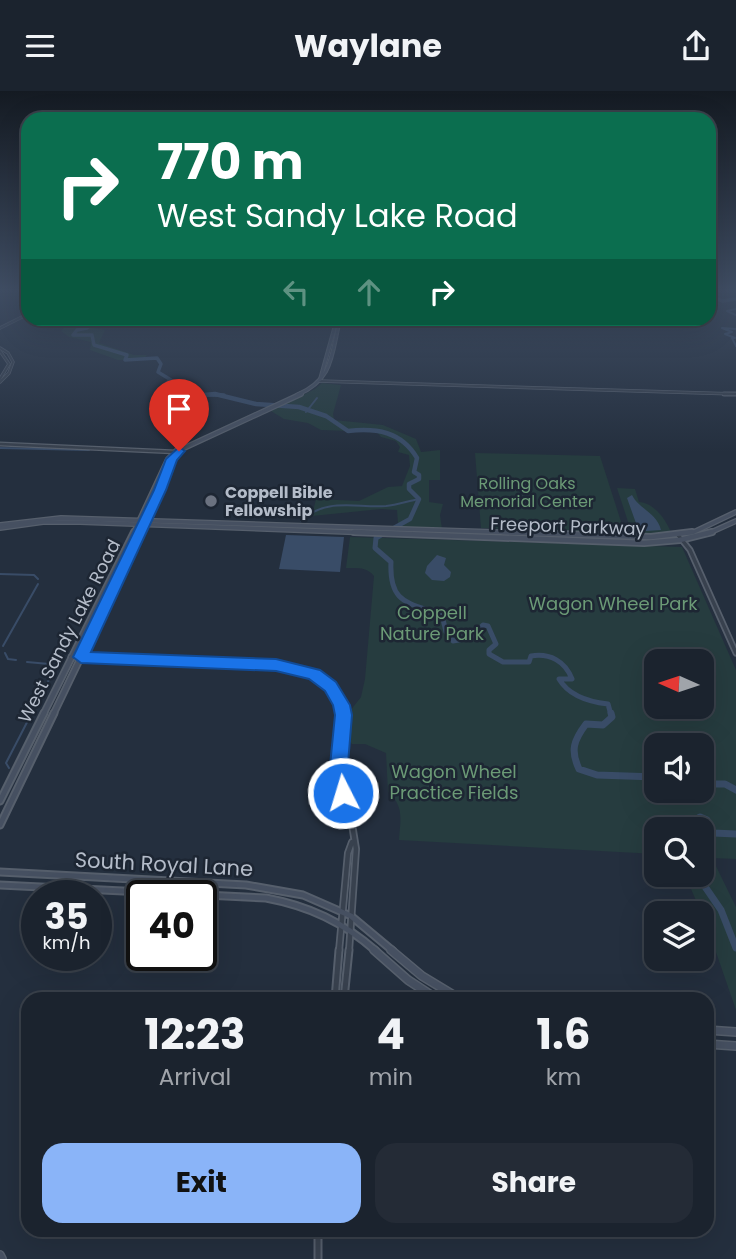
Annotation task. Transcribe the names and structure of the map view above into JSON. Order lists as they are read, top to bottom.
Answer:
{
  "streets": {
    "main road": ["Freeport Parkway", "West Sandy Lake Road", "South Royal Lane"]
  },
  "crossings": [
    ["Freeport Parkway", "West Sandy Lake Road"]
  ],
  "parks": [
    "Rolling Oaks Memorial Center",
    "Wagon Wheel Park",
    "Coppell Nature Park",
    "Wagon Wheel Practice Fields"
  ],
  "places": ["Coppell Bible Fellowship"],
  "north": "left",
  "page": {
    "header": "Waylane",
    "turn": ["770 m", "West Sandy Lake Road"],
    "speed": "35 km/h",
    "limit": "40",
    "eta": [
      "12:23",
      "Arrival",
      "4",
      "min",
      "1.6",
      "km"
    ],
    "buttons": ["Exit", "Share"]
  }
}
